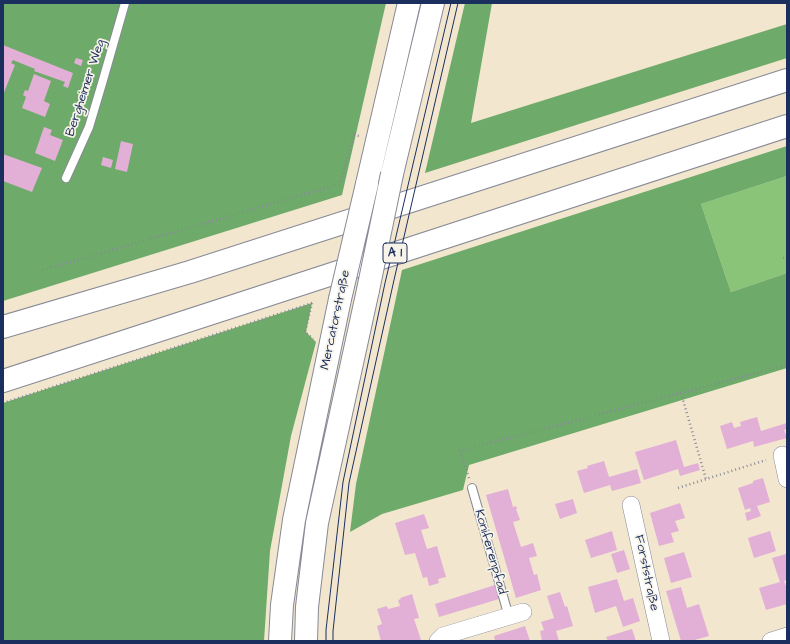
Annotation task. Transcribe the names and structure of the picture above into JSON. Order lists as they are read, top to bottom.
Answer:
{
  "streets": {
    "main road": ["A 1", "Mercatorstraße"],
    "street": ["Koniferenpfad", "Forststraße"],
    "lane": ["Bergheimer Weg"]
  }
}
